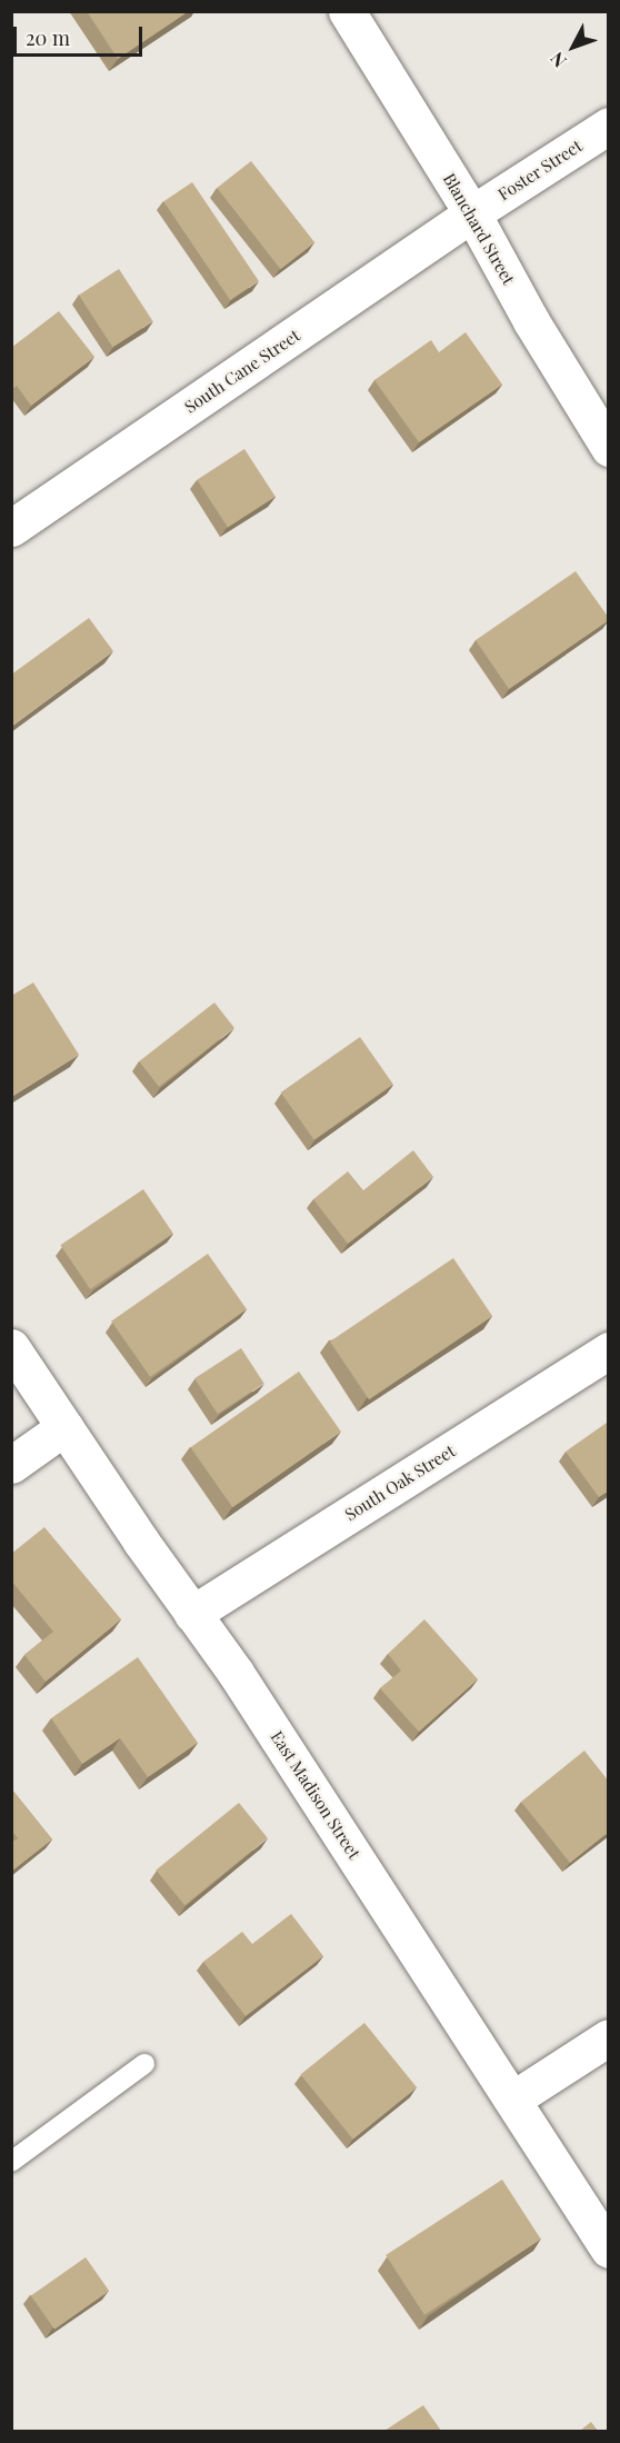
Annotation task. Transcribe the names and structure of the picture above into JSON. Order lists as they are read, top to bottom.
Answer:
{
  "streets": {
    "street": [
      "Foster Street",
      "Blanchard Street",
      "South Cane Street",
      "South Oak Street",
      "East Madison Street"
    ]
  },
  "crossings": [
    ["Foster Street", "Blanchard Street"],
    ["Foster Street", "South Cane Street"],
    ["Blanchard Street", "South Cane Street"],
    ["South Oak Street", "East Madison Street"]
  ],
  "scale_bar": "20 m",
  "north": "bottom left"
}
